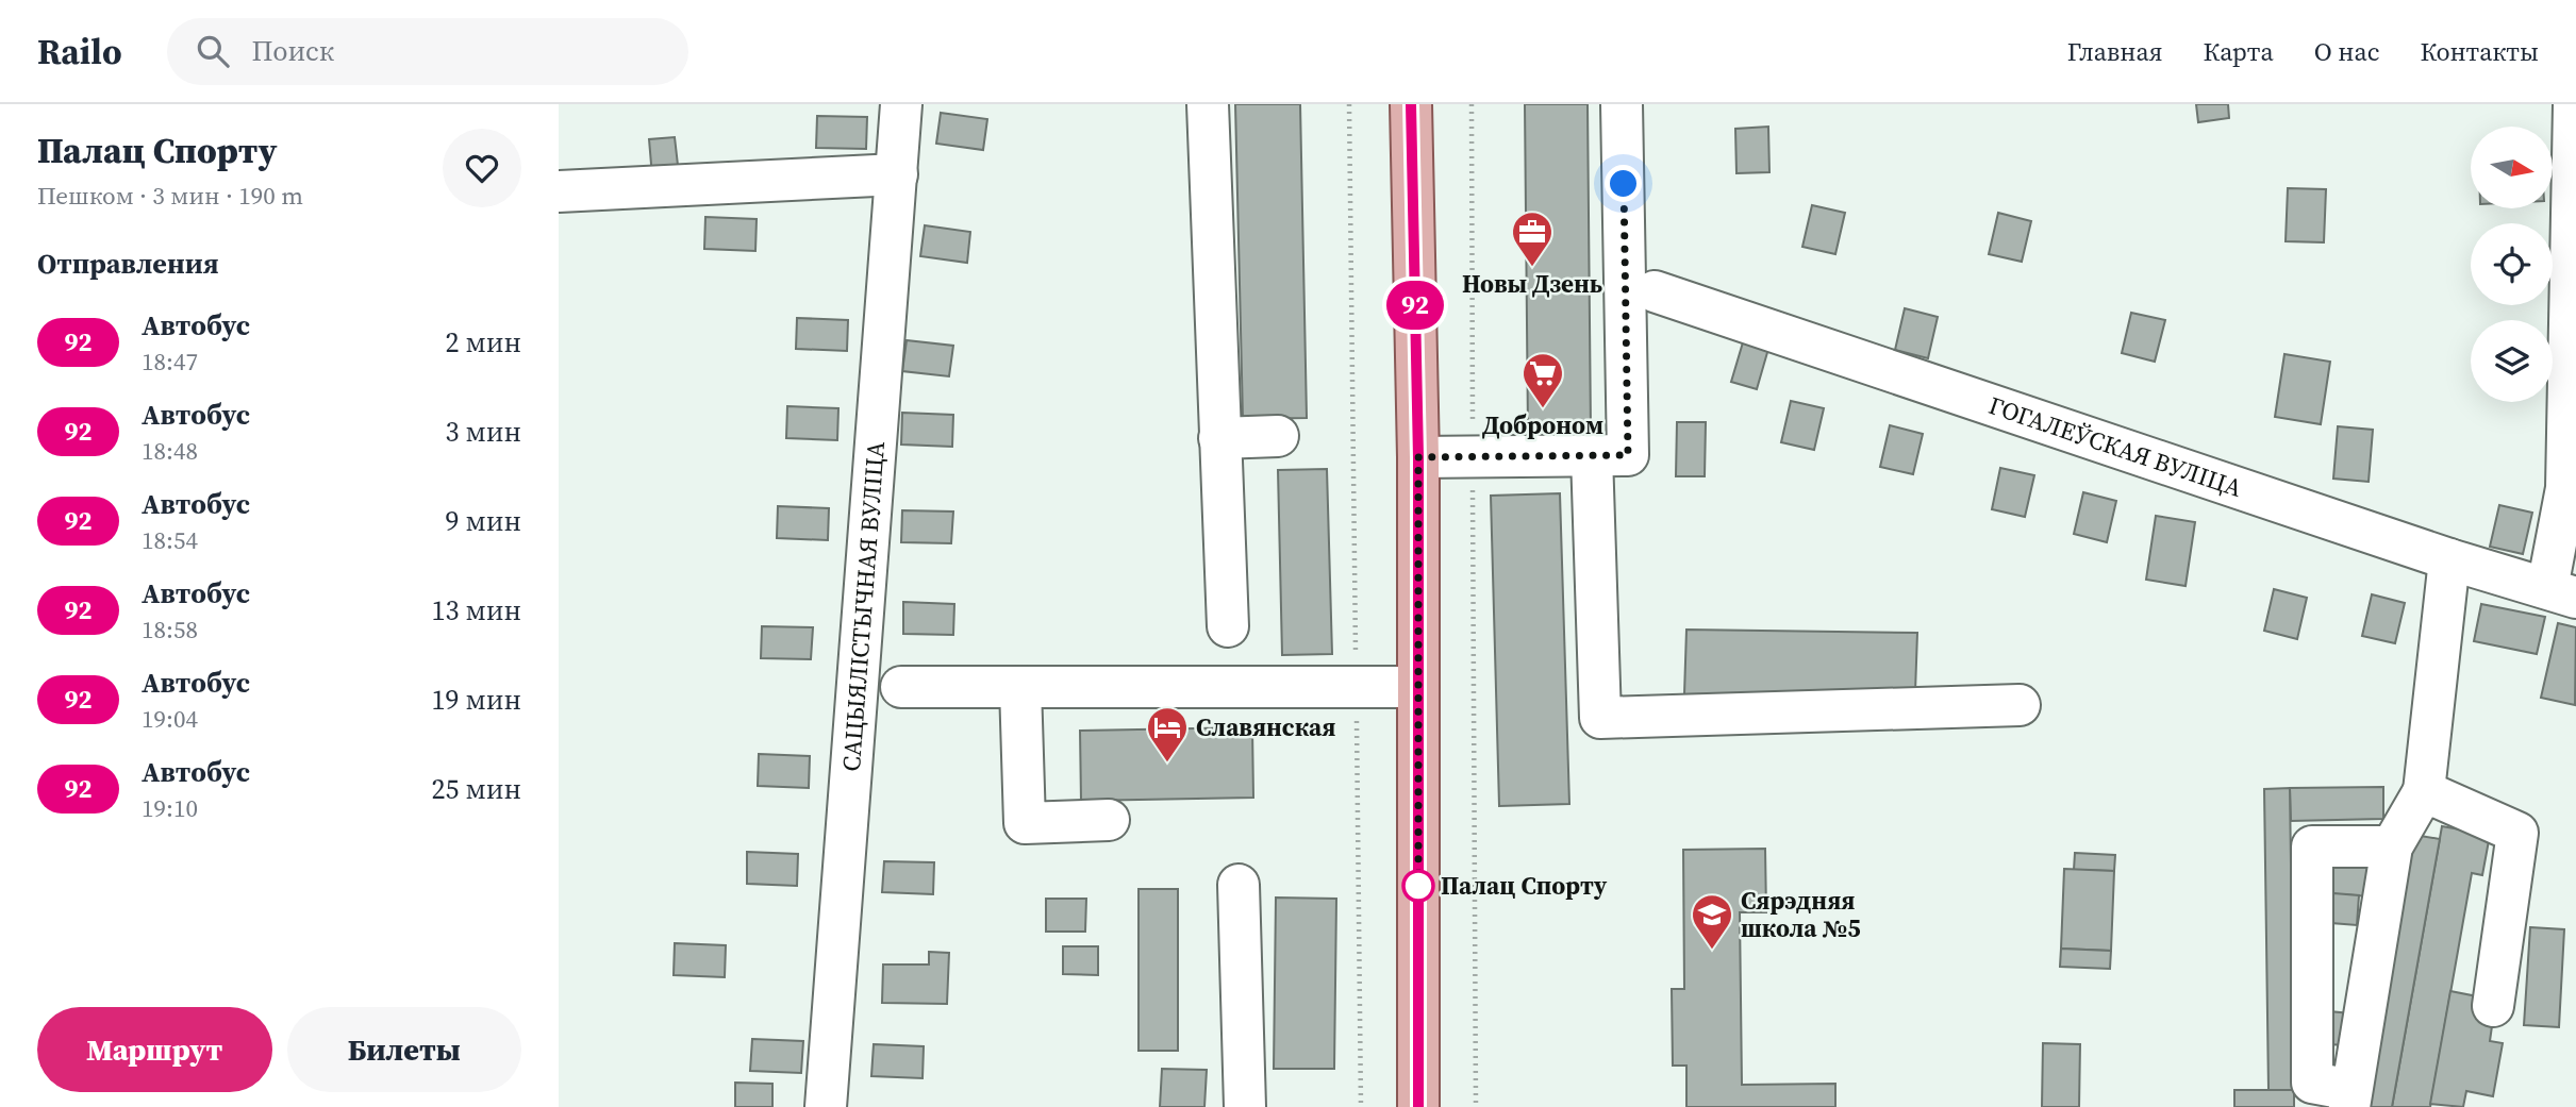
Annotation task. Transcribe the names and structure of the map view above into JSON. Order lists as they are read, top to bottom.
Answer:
{
  "streets": {
    "street": ["ГОГАЛЕЎСКАЯ ВУЛІЦА", "САЦЫЯЛІСТЫЧНАЯ ВУЛІЦА"]
  },
  "places": {
    "office": ["Новы Дзень"],
    "supermarket": ["Доброном"],
    "hotel": ["Славянская"],
    "other": ["Палац Спорту"],
    "school or university": ["Сярэдняя школа №5"]
  },
  "lines": ["bus line 92"],
  "north": "right",
  "page": {
    "header": "Railo",
    "search": "Поиск",
    "nav": [
      "Главная",
      "Карта",
      "О нас",
      "Контакты"
    ],
    "heading": [
      ["Палац Спорту", "Пешком · 3 мин · 190 m"],
      "Отправления"
    ],
    "on_map": "92",
    "list": [
      {
        "mark": "92",
        "name": "Автобус",
        "note": "18:47",
        "value": "2 мин"
      },
      {
        "mark": "92",
        "name": "Автобус",
        "note": "18:48",
        "value": "3 мин"
      },
      {
        "mark": "92",
        "name": "Автобус",
        "note": "18:54",
        "value": "9 мин"
      },
      {
        "mark": "92",
        "name": "Автобус",
        "note": "18:58",
        "value": "13 мин"
      },
      {
        "mark": "92",
        "name": "Автобус",
        "note": "19:04",
        "value": "19 мин"
      },
      {
        "mark": "92",
        "name": "Автобус",
        "note": "19:10",
        "value": "25 мин"
      }
    ],
    "buttons": ["Маршрут", "Билеты"]
  }
}
